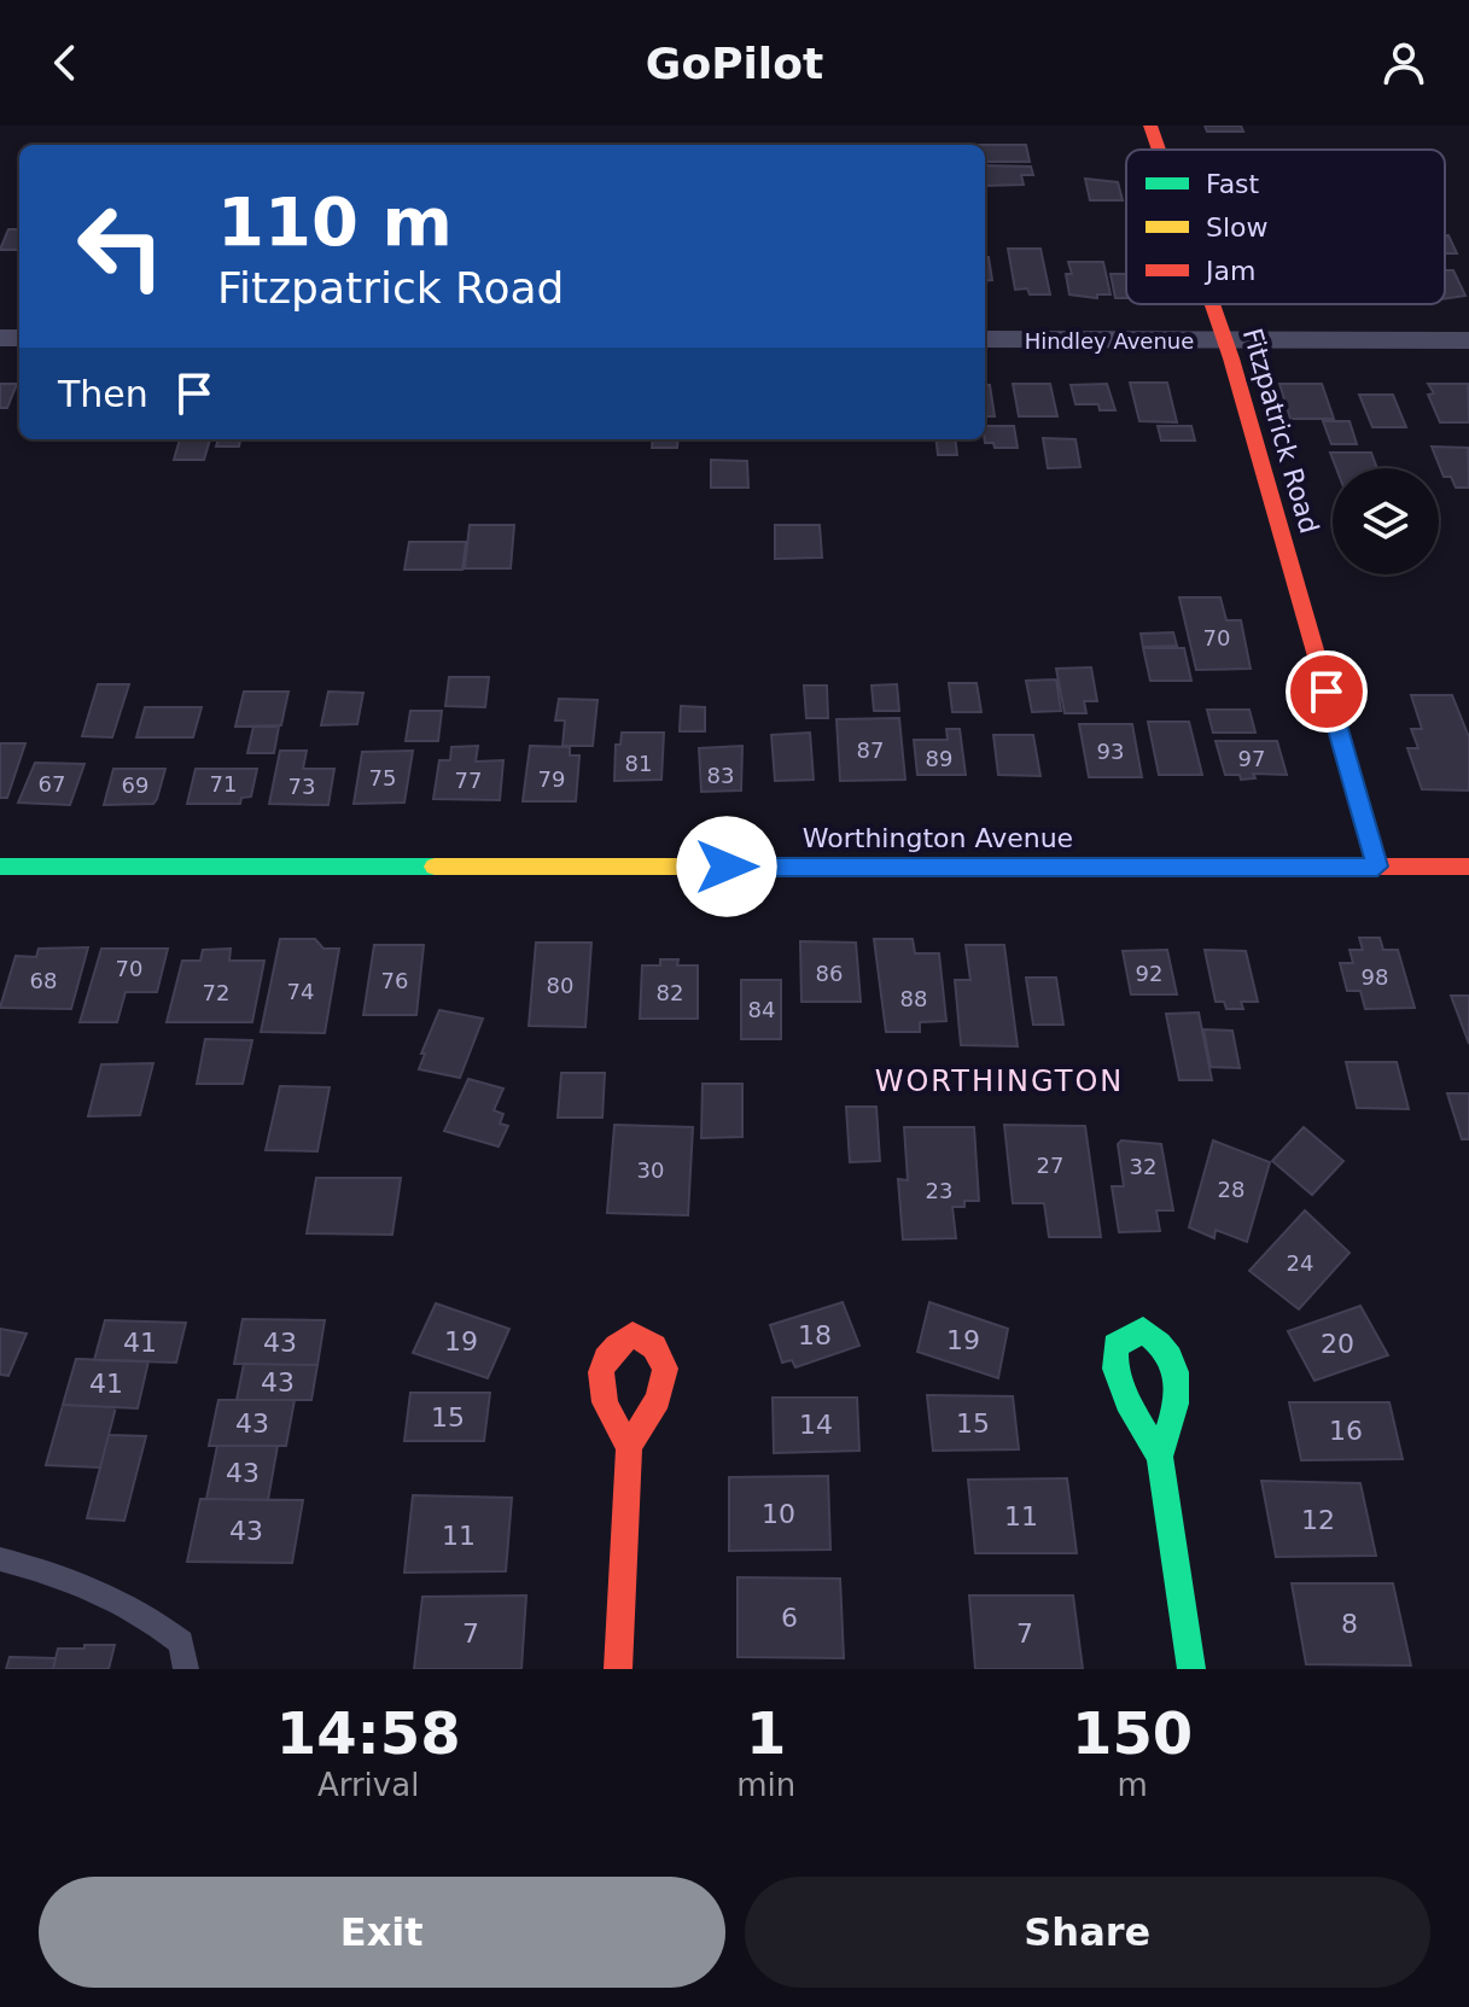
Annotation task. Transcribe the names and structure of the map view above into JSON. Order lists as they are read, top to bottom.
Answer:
{
  "streets": {
    "street": ["Hindley Avenue", "Fitzpatrick Road", "Worthington Avenue"]
  },
  "crossings": [
    ["Hindley Avenue", "Fitzpatrick Road"],
    ["Fitzpatrick Road", "Worthington Avenue"]
  ],
  "districts": ["WORTHINGTON"],
  "house_numbers": [
    "70",
    "87",
    "93",
    "89",
    "97",
    "81",
    "83",
    "75",
    "79",
    "77",
    "67",
    "71",
    "69",
    "73",
    "70",
    "86",
    "92",
    "98",
    "68",
    "76",
    "80",
    "74",
    "72",
    "82",
    "88",
    "84",
    "27",
    "32",
    "30",
    "28",
    "23",
    "24",
    "18",
    "19",
    "19",
    "41",
    "43",
    "20",
    "43",
    "41",
    "15",
    "43",
    "15",
    "14",
    "16",
    "43",
    "10",
    "11",
    "12",
    "43",
    "11",
    "6",
    "8",
    "7",
    "7"
  ],
  "legend": ["Fast", "Slow", "Jam"],
  "page": {
    "header": "GoPilot",
    "turn": ["110 m", "Fitzpatrick Road"],
    "then": "Then",
    "eta": [
      "14:58",
      "Arrival",
      "1",
      "min",
      "150",
      "m"
    ],
    "buttons": ["Exit", "Share"]
  }
}
